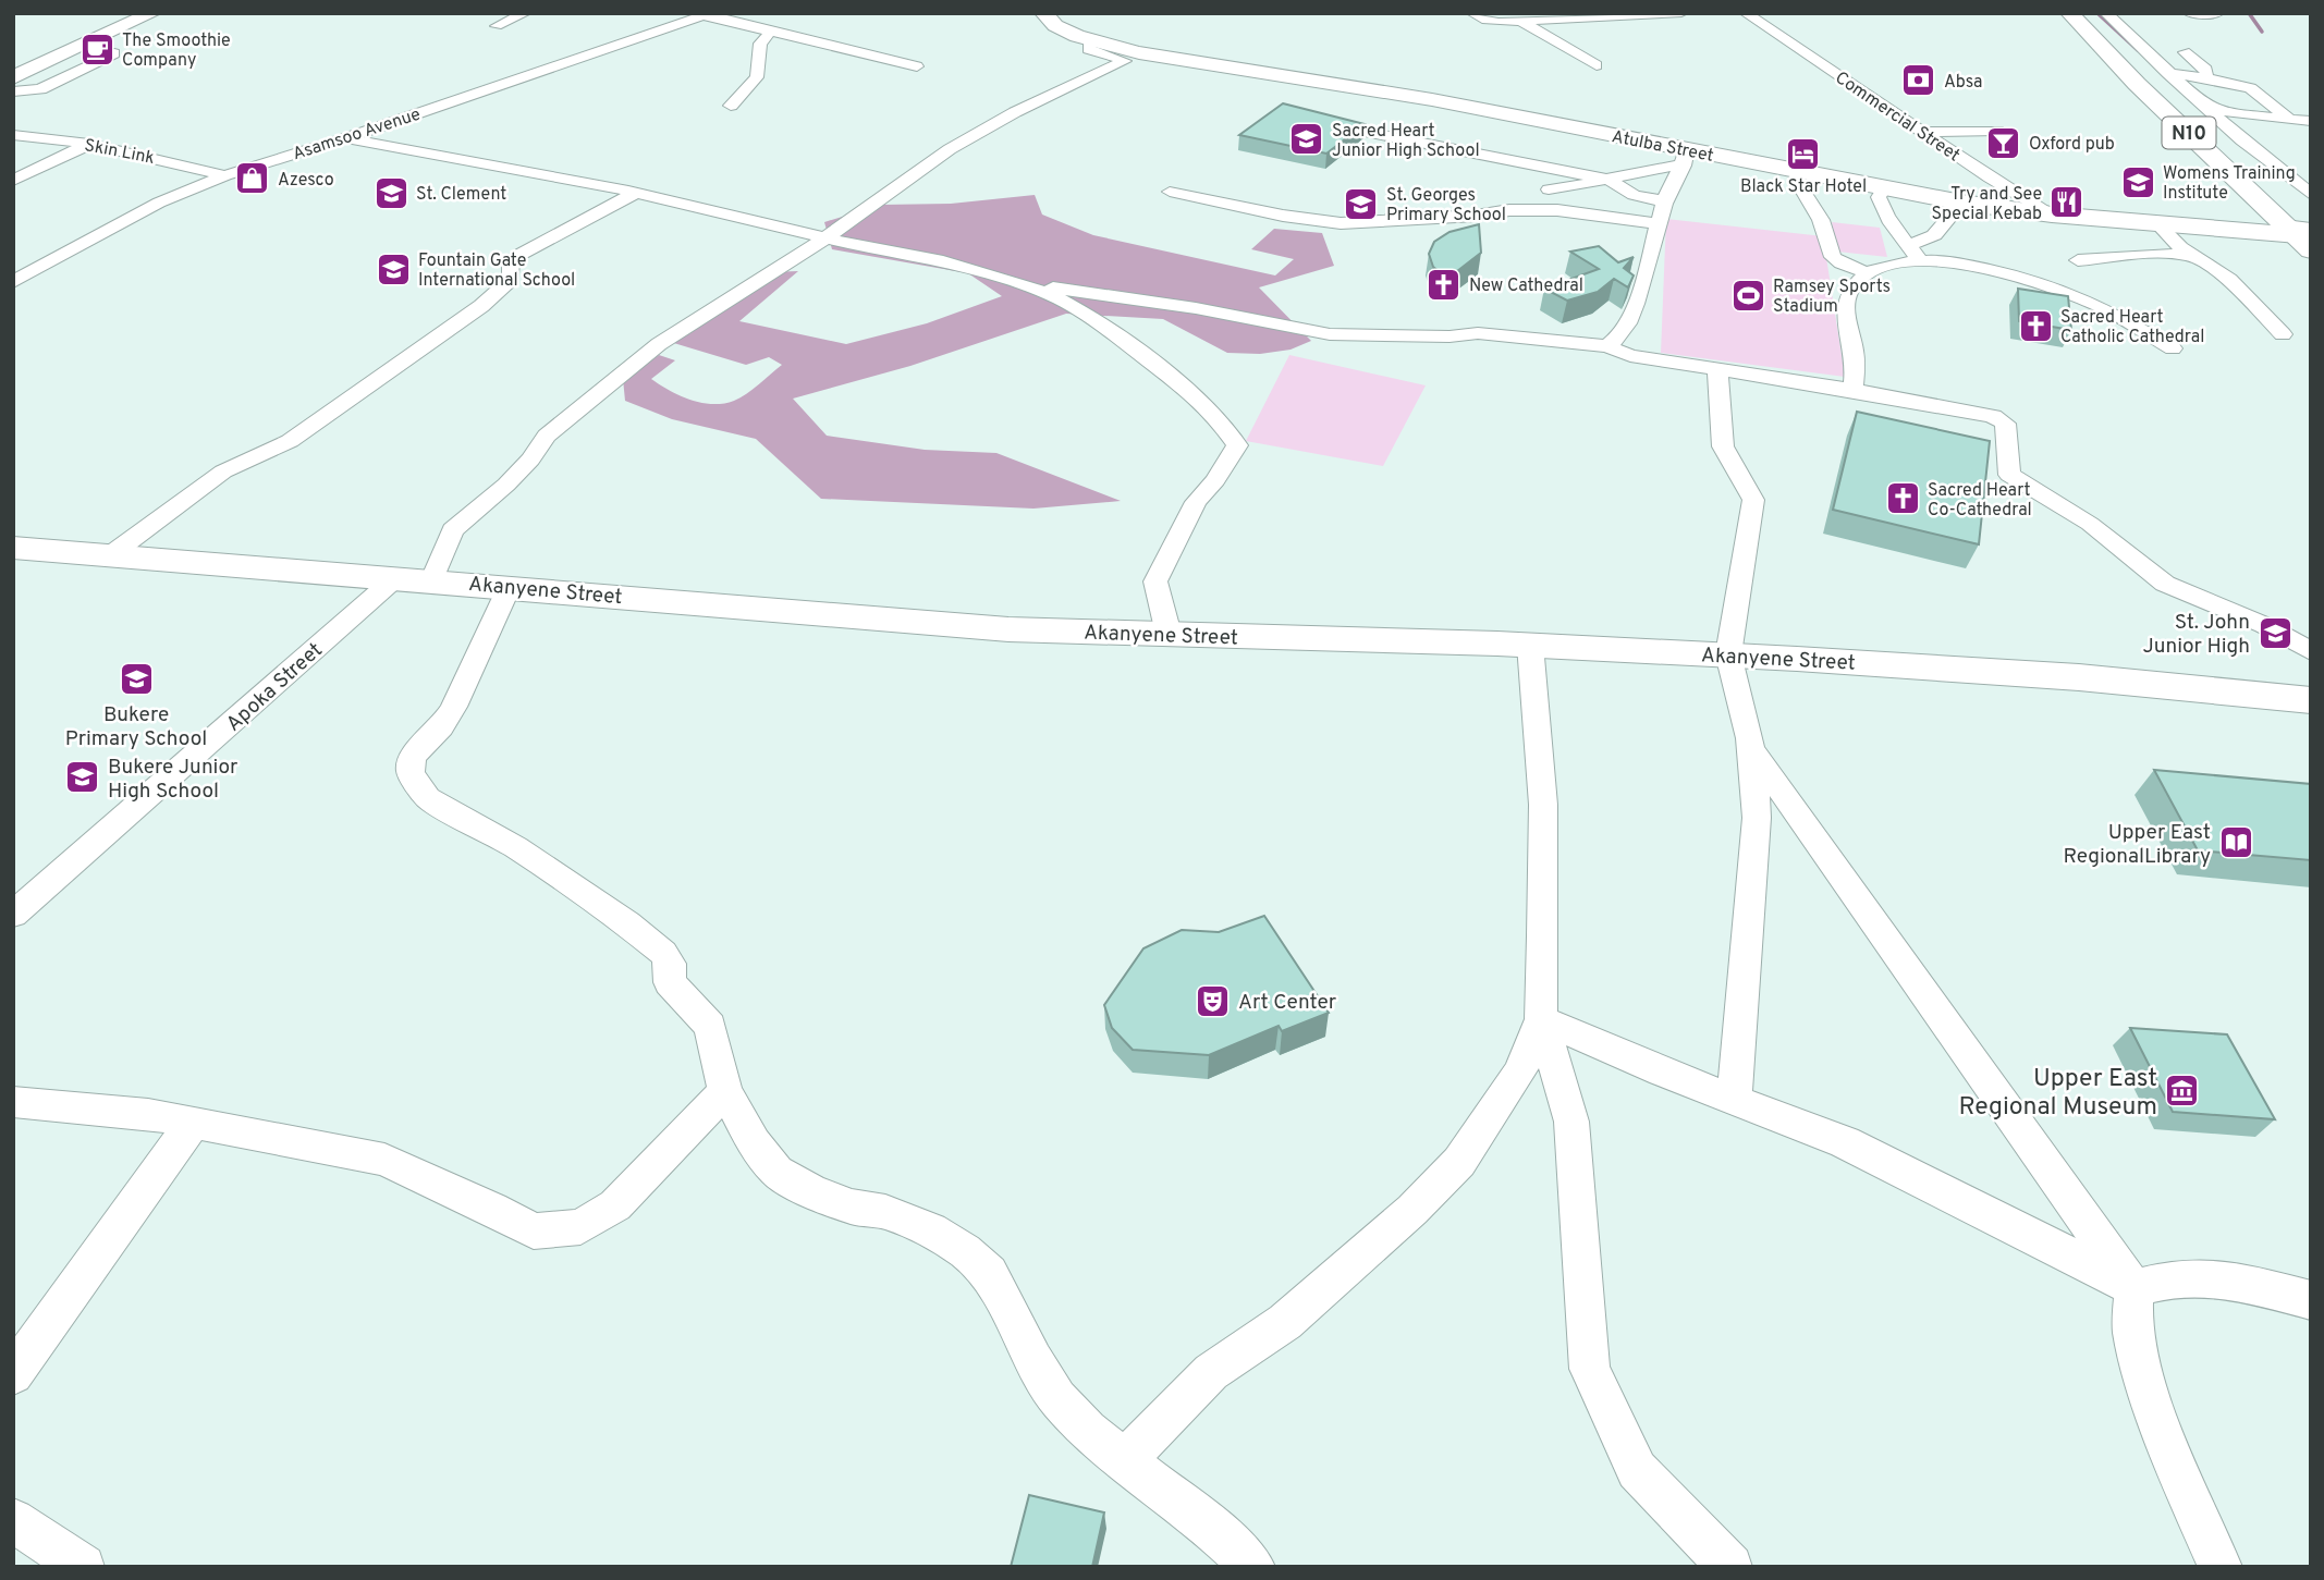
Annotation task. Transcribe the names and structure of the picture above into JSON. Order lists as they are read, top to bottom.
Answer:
{
  "streets": {
    "main road": ["N10", "Atulba Street", "Akanyene Street"],
    "street": [
      "Commercial Street",
      "Asamsoo Avenue",
      "Skin Link",
      "Apoka Street"
    ]
  },
  "crossings": [
    ["Commercial Street", "Atulba Street"],
    ["Asamsoo Avenue", "Skin Link"],
    ["N10", "Atulba Street"],
    ["Akanyene Street", "Apoka Street"]
  ],
  "places": {
    "cafe": ["The Smoothie Company"],
    "bank": ["Absa"],
    "school or university": [
      "Sacred Heart Junior High School",
      "Womens Training Institute",
      "St. Clement",
      "St. Georges Primary School",
      "Fountain Gate International School",
      "St. John Junior High",
      "Bukere Primary School",
      "Bukere Junior High School"
    ],
    "bar": ["Oxford pub"],
    "hotel": ["Black Star Hotel"],
    "shop": ["Azesco"],
    "restaurant": ["Try and See Special Kebab"],
    "church": ["New Cathedral", "Sacred Heart Catholic Cathedral", "Sacred Heart Co-Cathedral"],
    "sports": ["Ramsey Sports Stadium"],
    "library": ["Upper East RegionalLibrary"],
    "theatre": ["Art Center"],
    "museum": ["Upper East Regional Museum"]
  }
}
